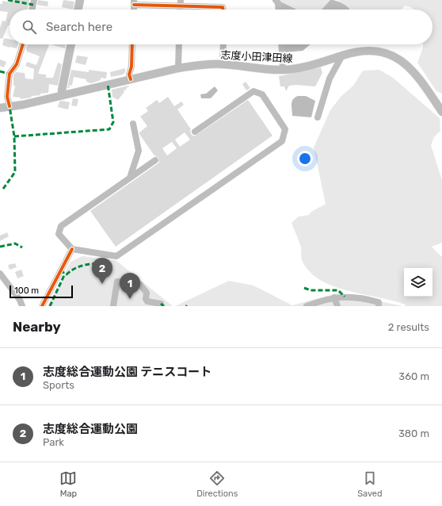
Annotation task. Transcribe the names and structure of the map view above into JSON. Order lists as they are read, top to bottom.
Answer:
{
  "streets": {
    "main road": ["志度小田津田線"]
  },
  "scale_bar": "100 m",
  "page": {
    "search": "Search here",
    "pins": ["2", "1"],
    "scale": "100 m",
    "heading": ["Nearby", "2 results"],
    "list": [
      {
        "mark": "1",
        "name": "志度総合運動公園 テニスコート",
        "note": "Sports",
        "value": "360 m"
      },
      {
        "mark": "2",
        "name": "志度総合運動公園",
        "note": "Park",
        "value": "380 m"
      }
    ],
    "nav": ["Map", "Directions", "Saved"]
  }
}
